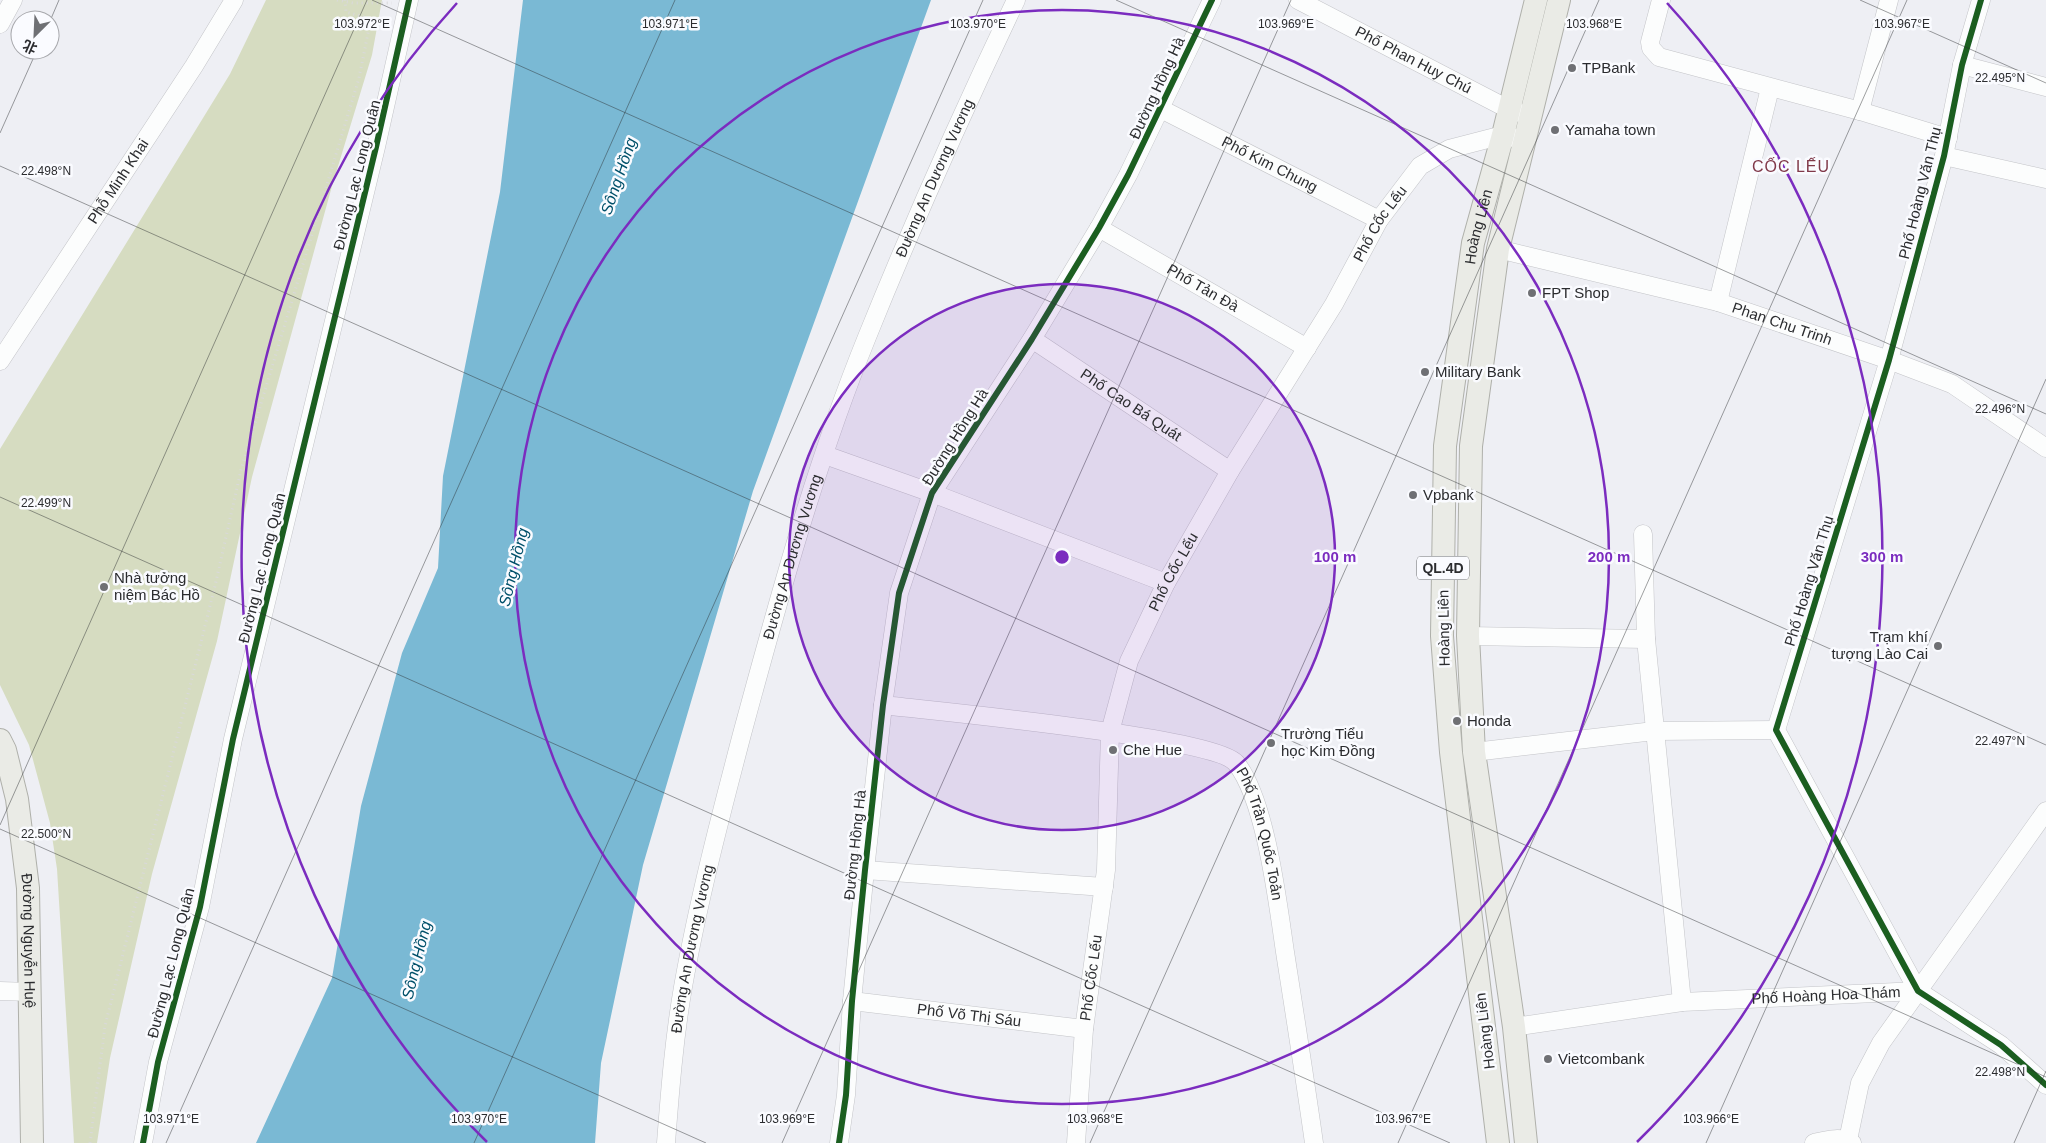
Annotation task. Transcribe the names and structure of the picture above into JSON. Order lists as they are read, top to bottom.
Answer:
{
  "streets": {
    "main road": ["Hoàng Liên", "QL.4D", "Đường Nguyễn Huệ"],
    "street": [
      "Phố Phan Huy Chú",
      "Đường Hồng Hà",
      "Phố Kim Chung",
      "Đường Lạc Long Quân",
      "Đường An Dương Vương",
      "Phỗ Minh Khai",
      "Phố Hoàng Văn Thụ",
      "Phố Cốc Lếu",
      "Phố Tản Đà",
      "Phan Chu Trinh",
      "Phố Cao Bá Quát",
      "Phố Trần Quốc Toản",
      "Phố Hoàng Hoa Thám",
      "Phố Võ Thị Sáu"
    ]
  },
  "crossings": [
    ["Phố Phan Huy Chú", "Hoàng Liên"],
    ["Đường Hồng Hà", "Phố Kim Chung"],
    ["Đường Hồng Hà", "Phố Tản Đà"],
    ["Đường Hồng Hà", "Phố Cao Bá Quát"],
    ["Đường Hồng Hà", "Phố Trần Quốc Toản"],
    ["Đường Hồng Hà", "Phố Võ Thị Sáu"],
    ["Phố Kim Chung", "Phố Cốc Lếu"],
    ["Phố Hoàng Văn Thụ", "Phan Chu Trinh"],
    ["Phố Cốc Lếu", "Hoàng Liên"],
    ["Phố Cốc Lếu", "Phố Tản Đà"],
    ["Phố Cốc Lếu", "Phố Cao Bá Quát"],
    ["Phố Cốc Lếu", "Phố Trần Quốc Toản"],
    ["Phố Cốc Lếu", "Phố Võ Thị Sáu"],
    ["Hoàng Liên", "Phan Chu Trinh"],
    ["Hoàng Liên", "Phố Hoàng Hoa Thám"]
  ],
  "districts": ["CỐC LẾU"],
  "water": ["Sông Hồng"],
  "places": [
    "TPBank",
    "Yamaha town",
    "FPT Shop",
    "Military Bank",
    "Vpbank",
    "Nhà tưởng niệm Bác Hồ",
    "Trạm khí tượng Lào Cai",
    "Honda",
    "Trường Tiểu học Kim Đồng",
    "Che Hue",
    "Vietcombank"
  ],
  "north": "bottom left",
  "coordinates": [
    "103.972°E",
    "103.971°E",
    "103.970°E",
    "103.969°E",
    "103.968°E",
    "103.967°E",
    "22.495°N",
    "22.498°N",
    "22.496°N",
    "22.499°N",
    "22.497°N",
    "22.500°N",
    "103.966°E"
  ],
  "rings": ["100 m", "200 m", "300 m"]
}
